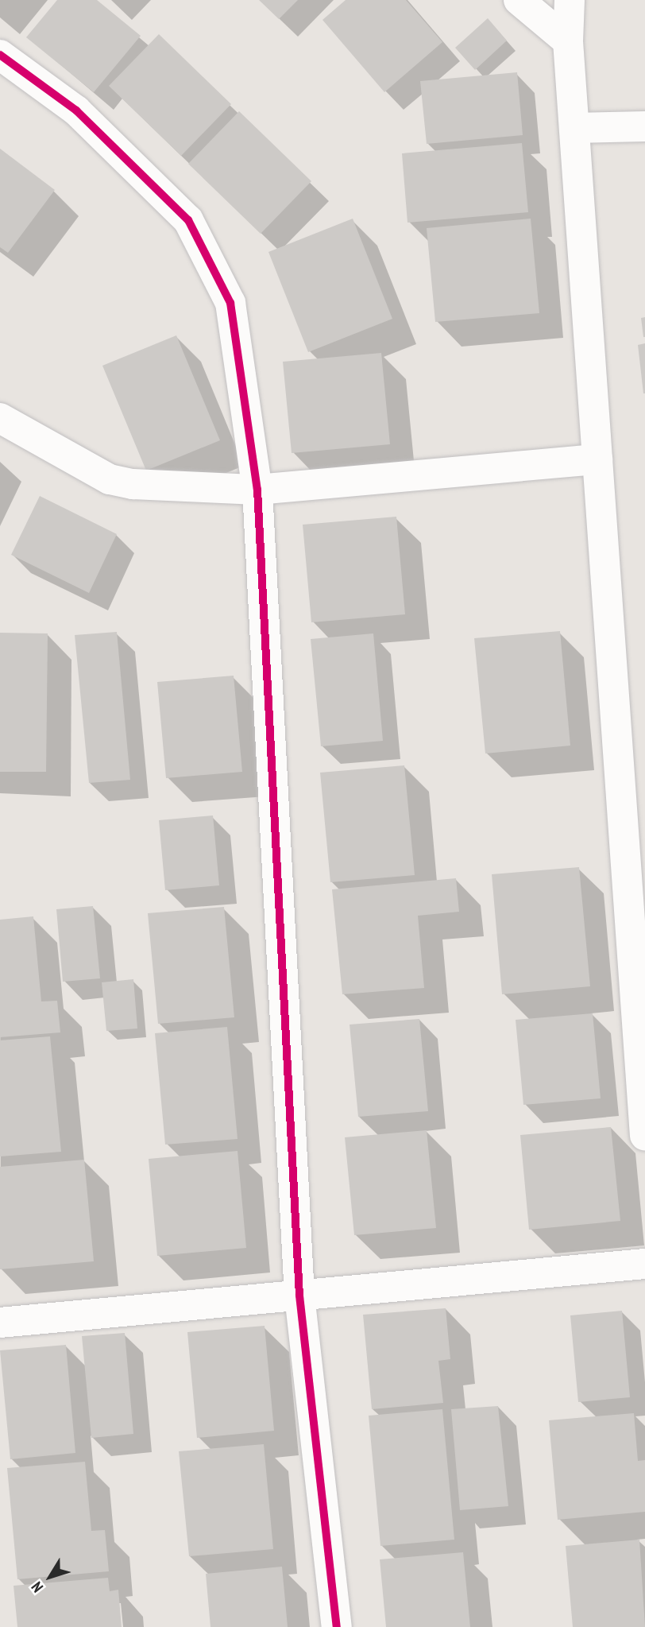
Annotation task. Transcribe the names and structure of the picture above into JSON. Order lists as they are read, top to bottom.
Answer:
{
  "north": "bottom left"
}
